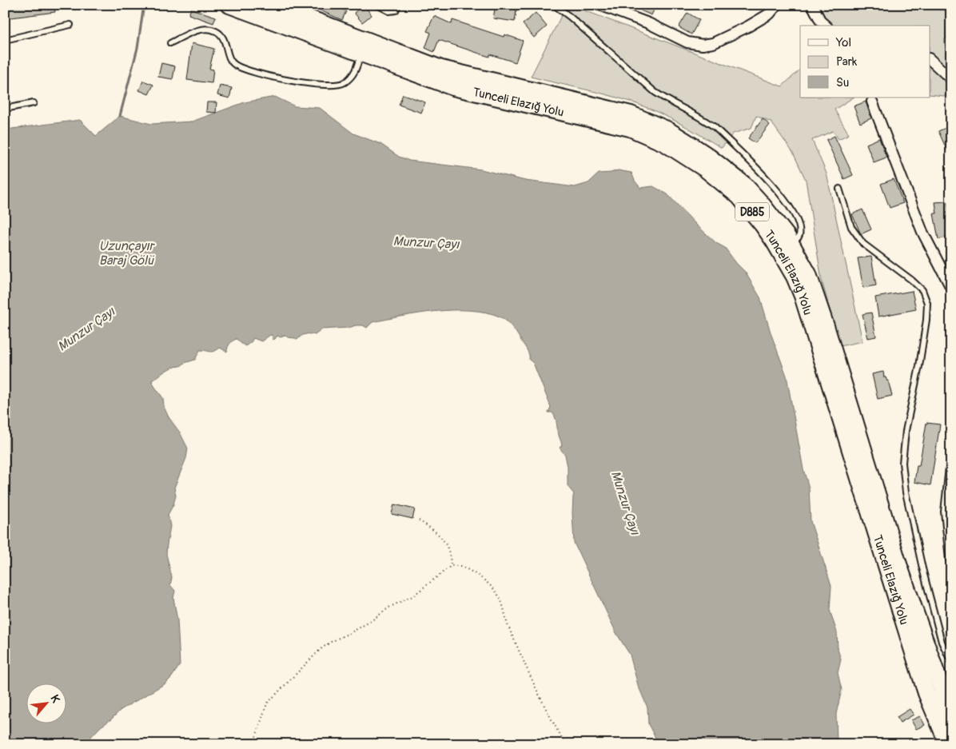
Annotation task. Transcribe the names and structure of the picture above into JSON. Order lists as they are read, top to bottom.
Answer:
{
  "streets": {
    "main road": ["Tunceli Elazığ Yolu", "D885"]
  },
  "water": ["Munzur Çayı", "Uzunçayır Baraj Gölü"],
  "legend": ["Yol", "Park", "Su"],
  "north": "top right"
}
